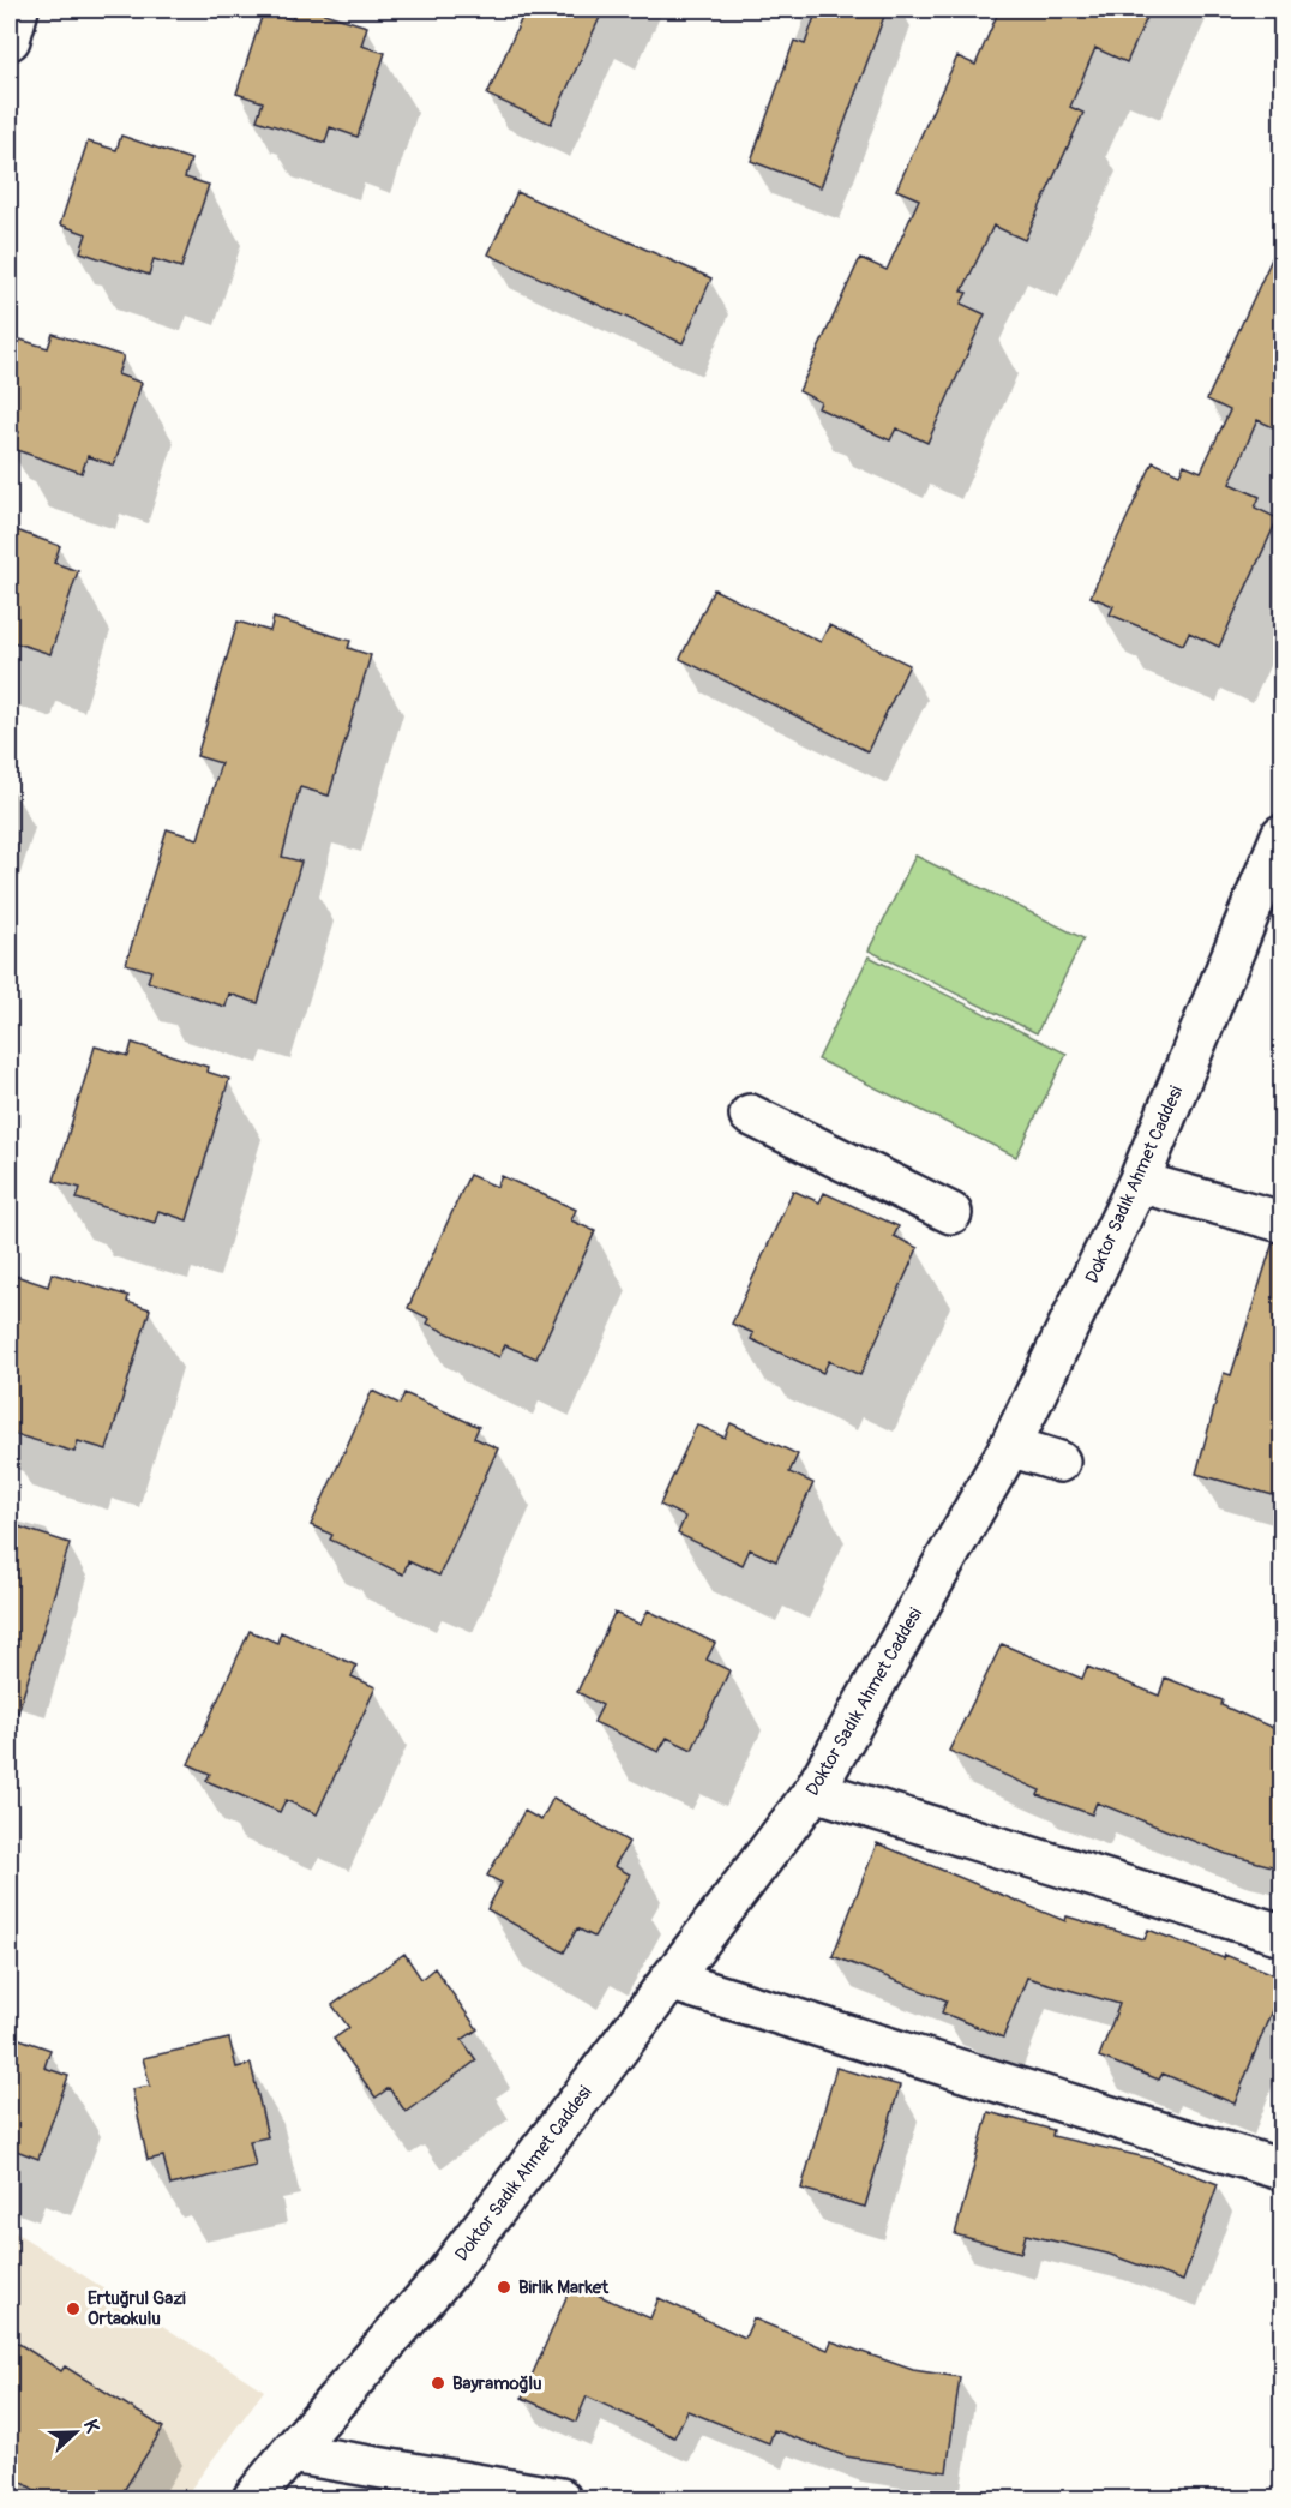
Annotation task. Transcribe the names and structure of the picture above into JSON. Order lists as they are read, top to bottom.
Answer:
{
  "streets": {
    "street": ["Doktor Sadık Ahmet Caddesi"]
  },
  "places": ["Birlik Market", "Ertuğrul Gazi Ortaokulu", "Bayramoğlu"],
  "north": "right"
}
